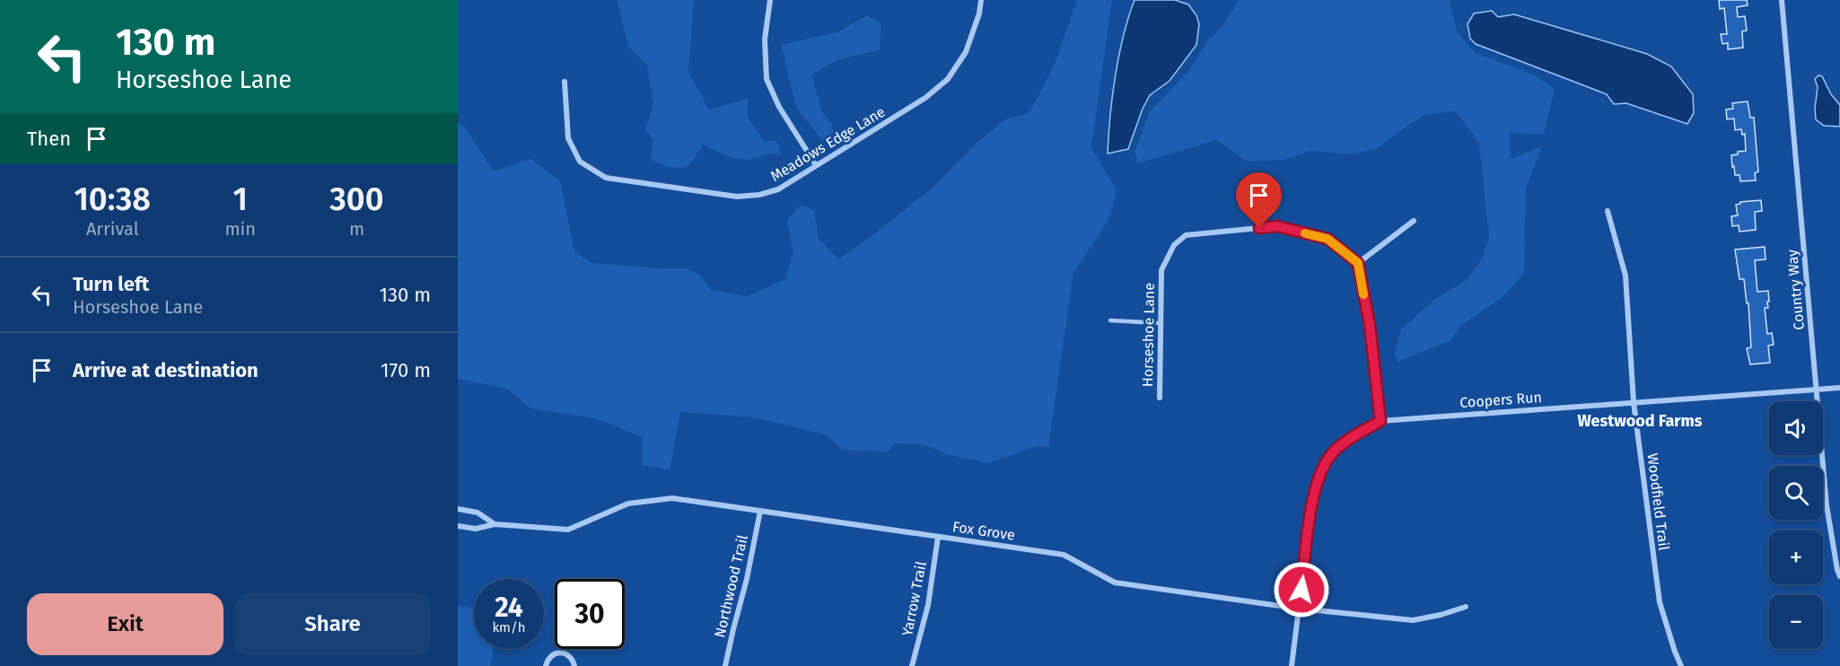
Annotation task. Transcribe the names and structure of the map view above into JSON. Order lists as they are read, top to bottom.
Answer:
{
  "streets": {
    "street": [
      "Meadows Edge Lane",
      "Country Way",
      "Horseshoe Lane",
      "Coopers Run",
      "Woodfield Trail",
      "Fox Grove",
      "Northwood Trail",
      "Yarrow Trail"
    ]
  },
  "crossings": [
    ["Country Way", "Coopers Run"],
    ["Coopers Run", "Woodfield Trail"],
    ["Coopers Run", "Fox Grove"],
    ["Fox Grove", "Northwood Trail"],
    ["Fox Grove", "Yarrow Trail"]
  ],
  "districts": ["Westwood Farms"],
  "page": {
    "turn": ["130 m", "Horseshoe Lane"],
    "then": "Then",
    "eta": [
      "10:38",
      "Arrival",
      "1",
      "min",
      "300",
      "m"
    ],
    "list": [
      {
        "name": "Turn left",
        "note": "Horseshoe Lane",
        "value": "130 m"
      },
      {
        "name": "Arrive at destination",
        "value": "170 m"
      }
    ],
    "map_buttons": ["+", "−"],
    "speed": "24 km/h",
    "limit": "30",
    "buttons": ["Exit", "Share"]
  }
}
